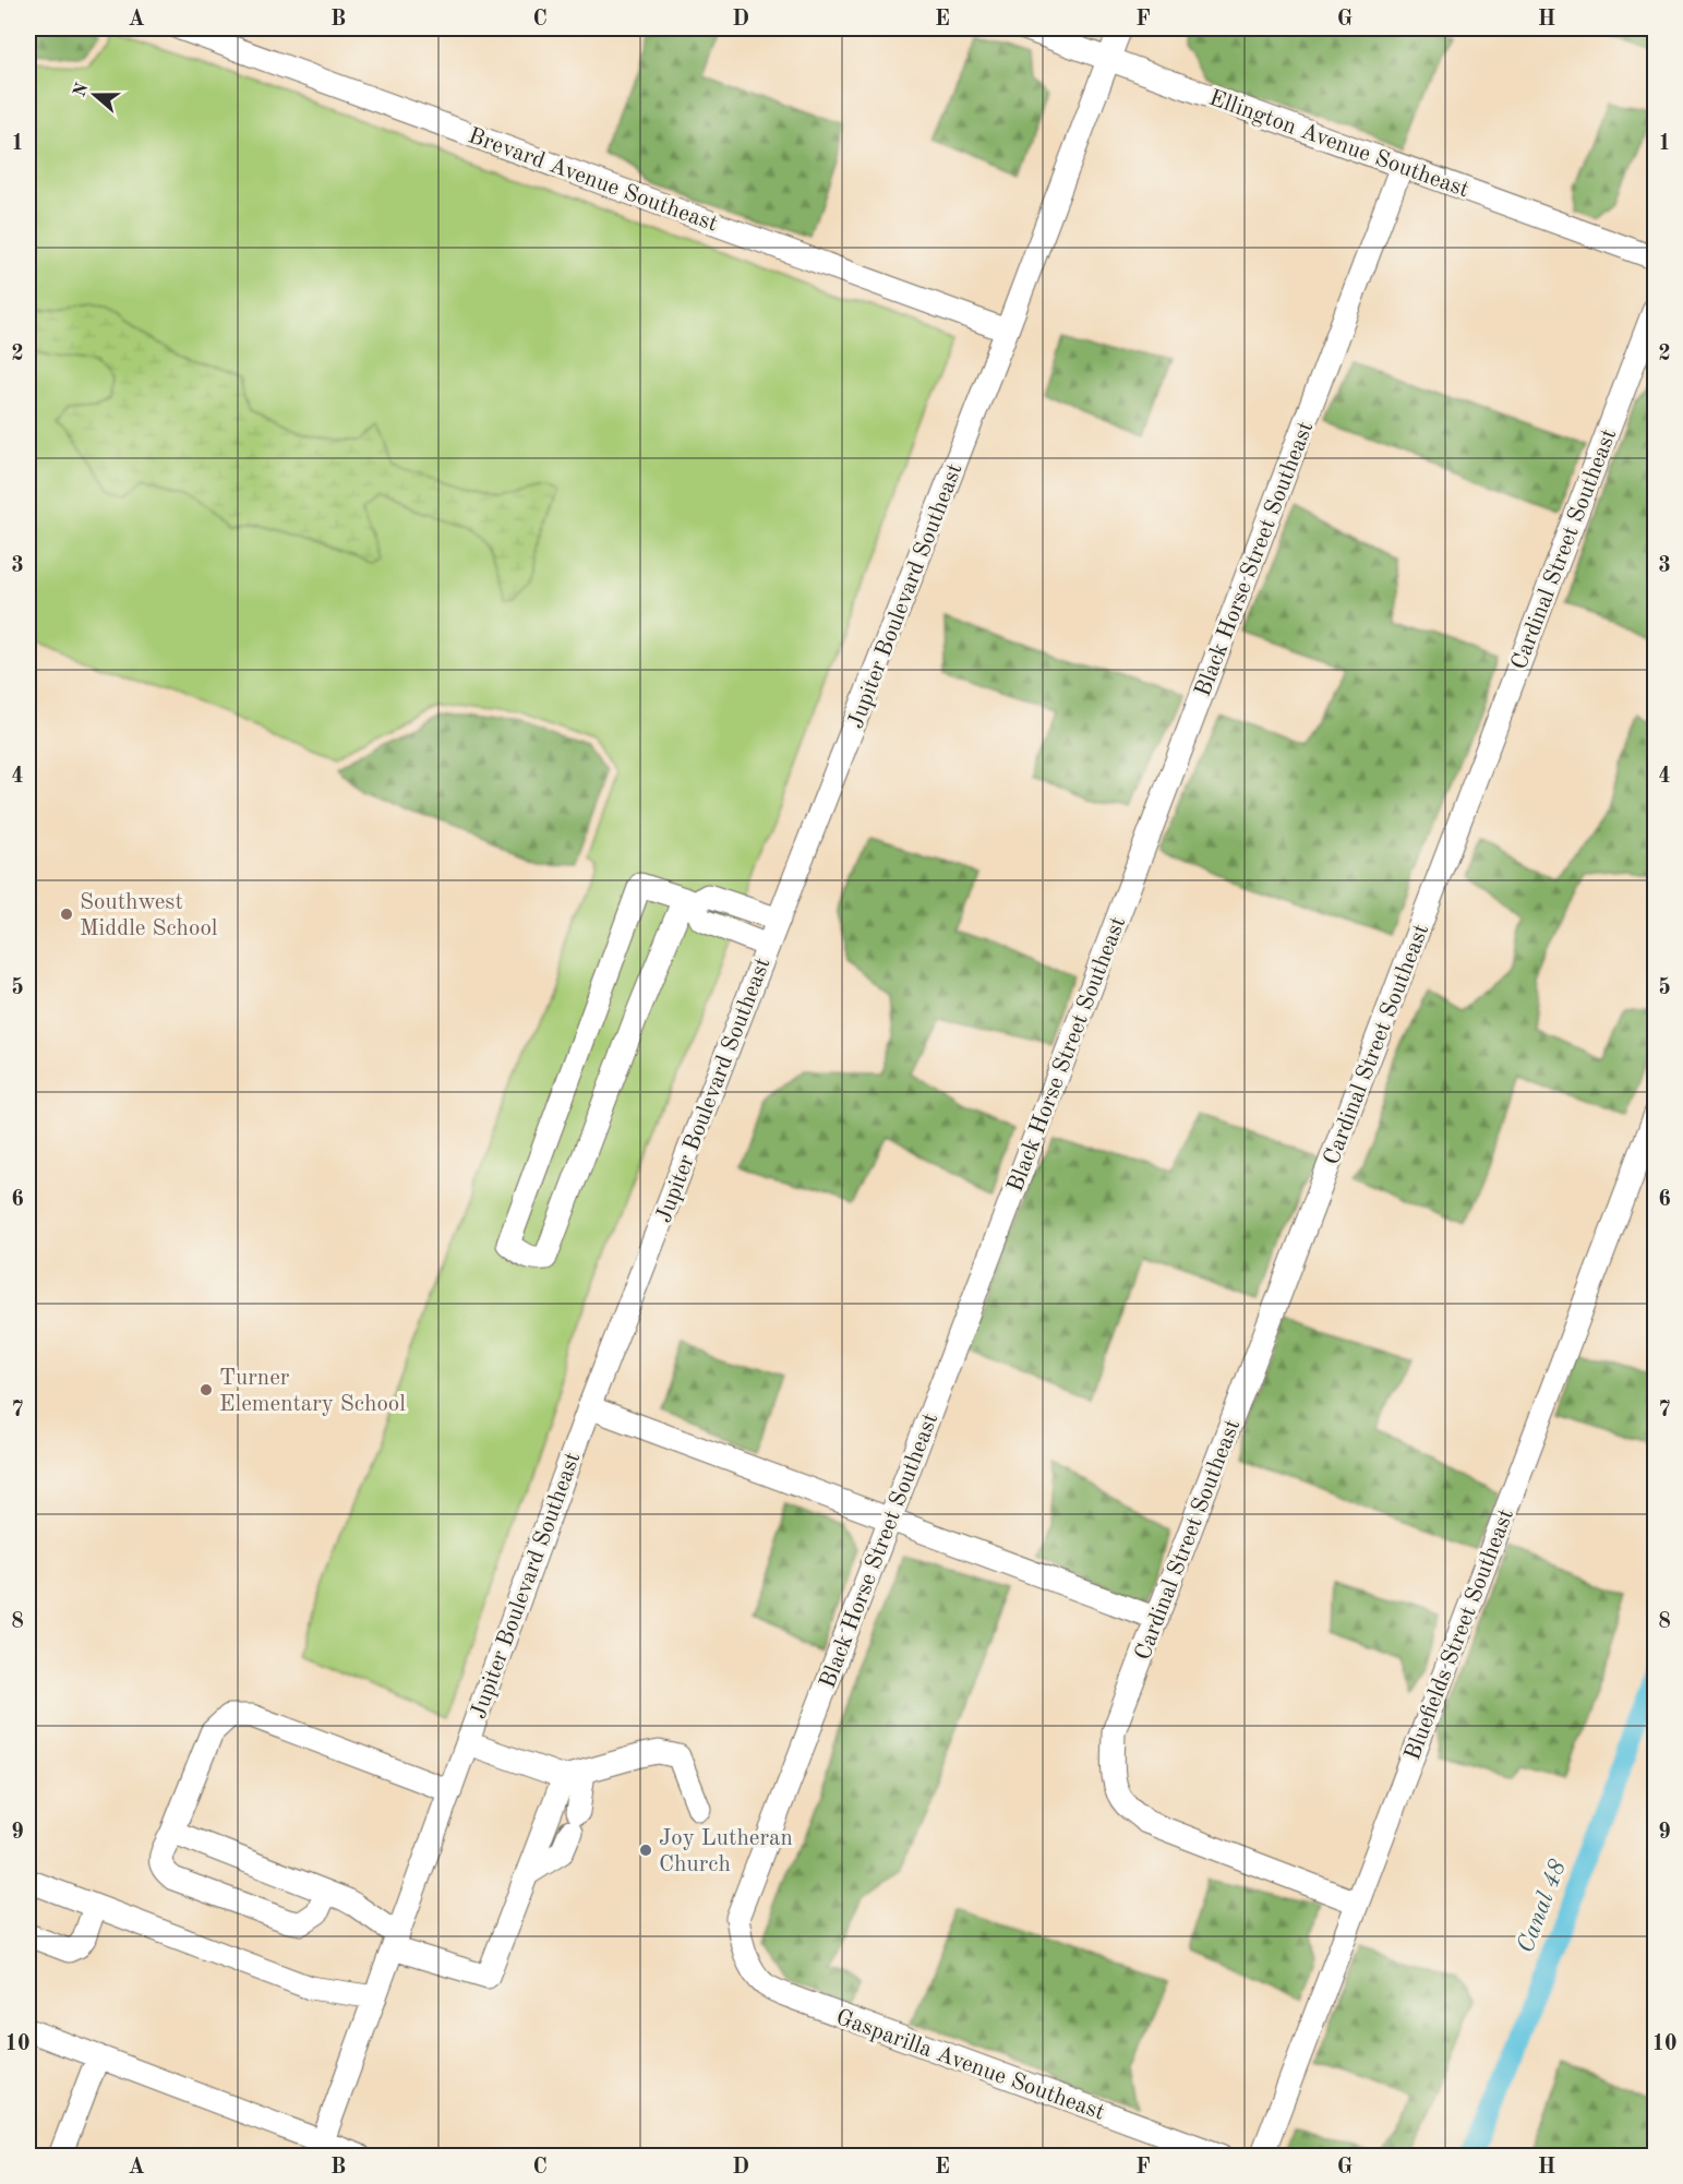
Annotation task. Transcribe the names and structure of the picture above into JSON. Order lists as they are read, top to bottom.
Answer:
{
  "streets": {
    "street": [
      "Ellington Avenue Southeast",
      "Brevard Avenue Southeast",
      "Cardinal Street Southeast",
      "Black Horse Street Southeast",
      "Jupiter Boulevard Southeast",
      "Bluefields Street Southeast",
      "Gasparilla Avenue Southeast"
    ]
  },
  "crossings": [
    ["Ellington Avenue Southeast", "Black Horse Street Southeast"],
    ["Ellington Avenue Southeast", "Jupiter Boulevard Southeast"],
    ["Brevard Avenue Southeast", "Jupiter Boulevard Southeast"],
    ["Cardinal Street Southeast", "Bluefields Street Southeast"],
    ["Black Horse Street Southeast", "Gasparilla Avenue Southeast"]
  ],
  "water": ["Canal 48"],
  "places": ["Southwest Middle School", "Turner Elementary School", "Joy Lutheran Church"],
  "north": "left",
  "grid": {
    "columns": [
      "A",
      "B",
      "C",
      "D",
      "E",
      "F",
      "G",
      "H"
    ],
    "rows": [
      "1",
      "2",
      "3",
      "4",
      "5",
      "6",
      "7",
      "8",
      "9",
      "10"
    ]
  }
}
